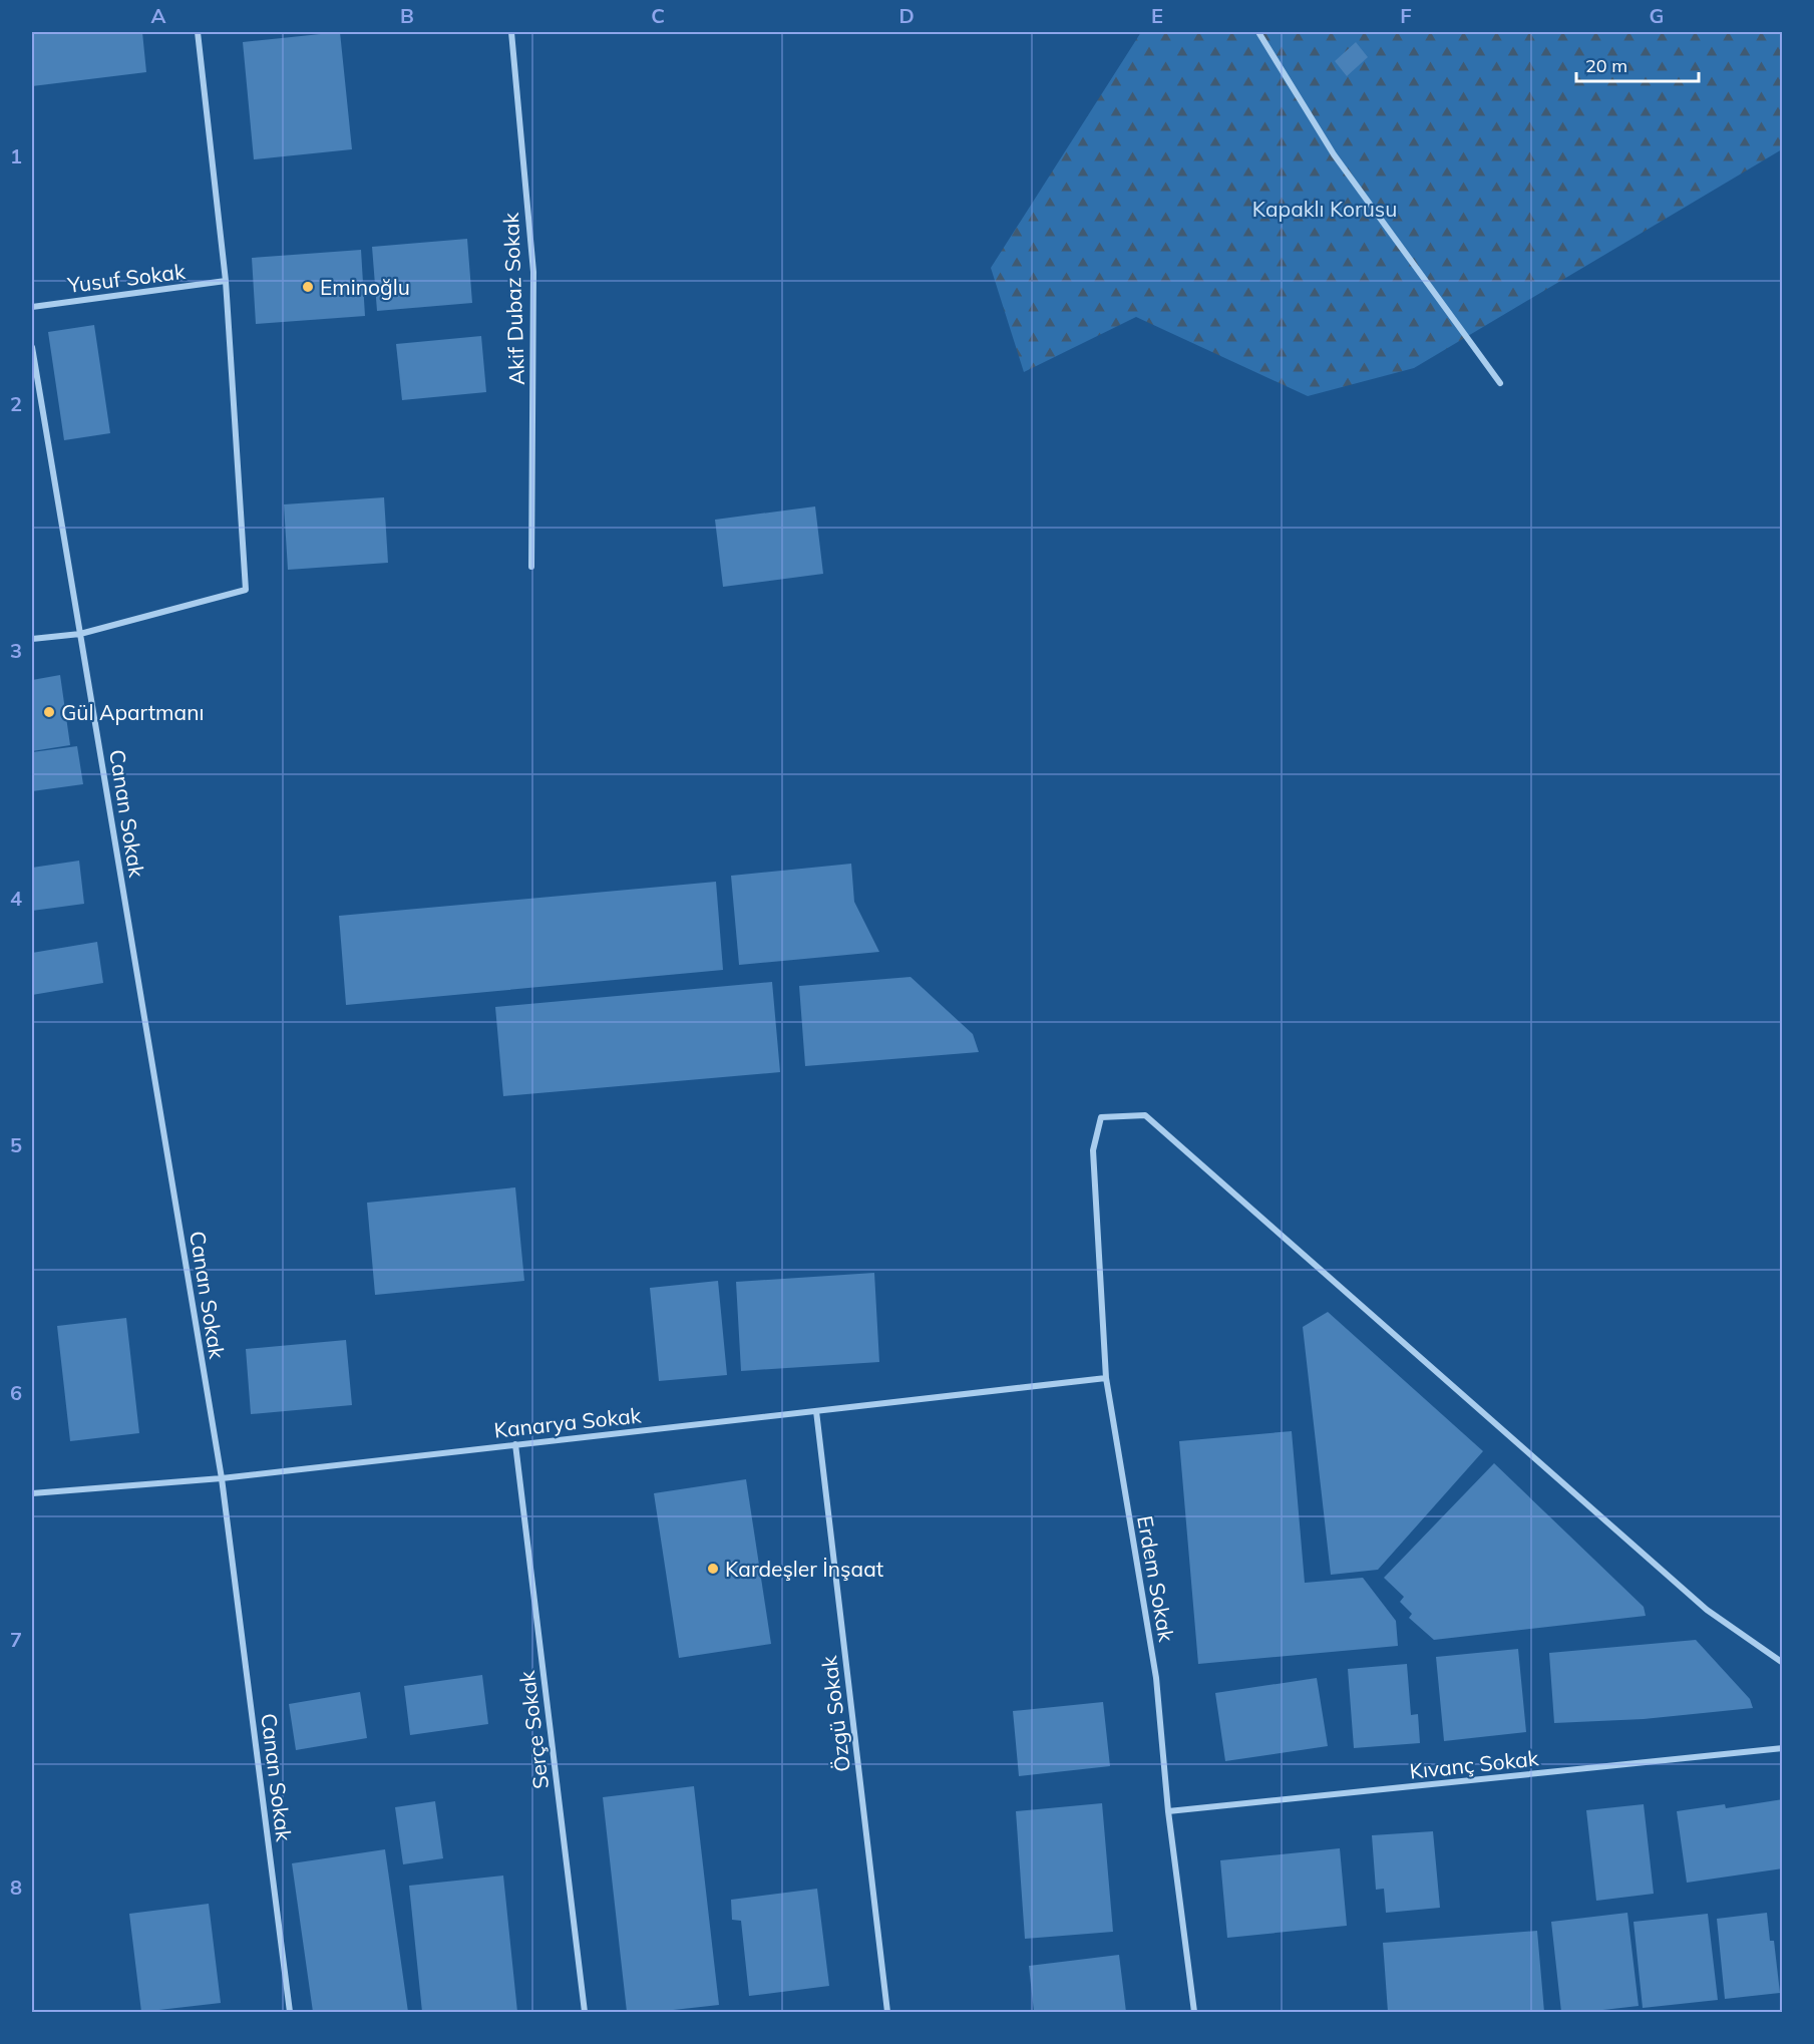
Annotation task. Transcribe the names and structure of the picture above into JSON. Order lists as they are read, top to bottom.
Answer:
{
  "streets": {
    "street": [
      "Yusuf Sokak",
      "Akif Dubaz Sokak",
      "Canan Sokak",
      "Kanarya Sokak",
      "Erdem Sokak",
      "Özgü Sokak",
      "Serçe Sokak",
      "Kıvanç Sokak"
    ]
  },
  "crossings": [
    ["Canan Sokak", "Kanarya Sokak"],
    ["Kanarya Sokak", "Erdem Sokak"],
    ["Kanarya Sokak", "Özgü Sokak"],
    ["Kanarya Sokak", "Serçe Sokak"],
    ["Erdem Sokak", "Kıvanç Sokak"]
  ],
  "parks": ["Kapaklı Korusu"],
  "places": ["Eminoğlu", "Gül Apartmanı", "Kardeşler İnşaat"],
  "scale_bar": "20 m",
  "grid": {
    "columns": [
      "A",
      "B",
      "C",
      "D",
      "E",
      "F",
      "G"
    ],
    "rows": [
      "1",
      "2",
      "3",
      "4",
      "5",
      "6",
      "7",
      "8"
    ]
  }
}
